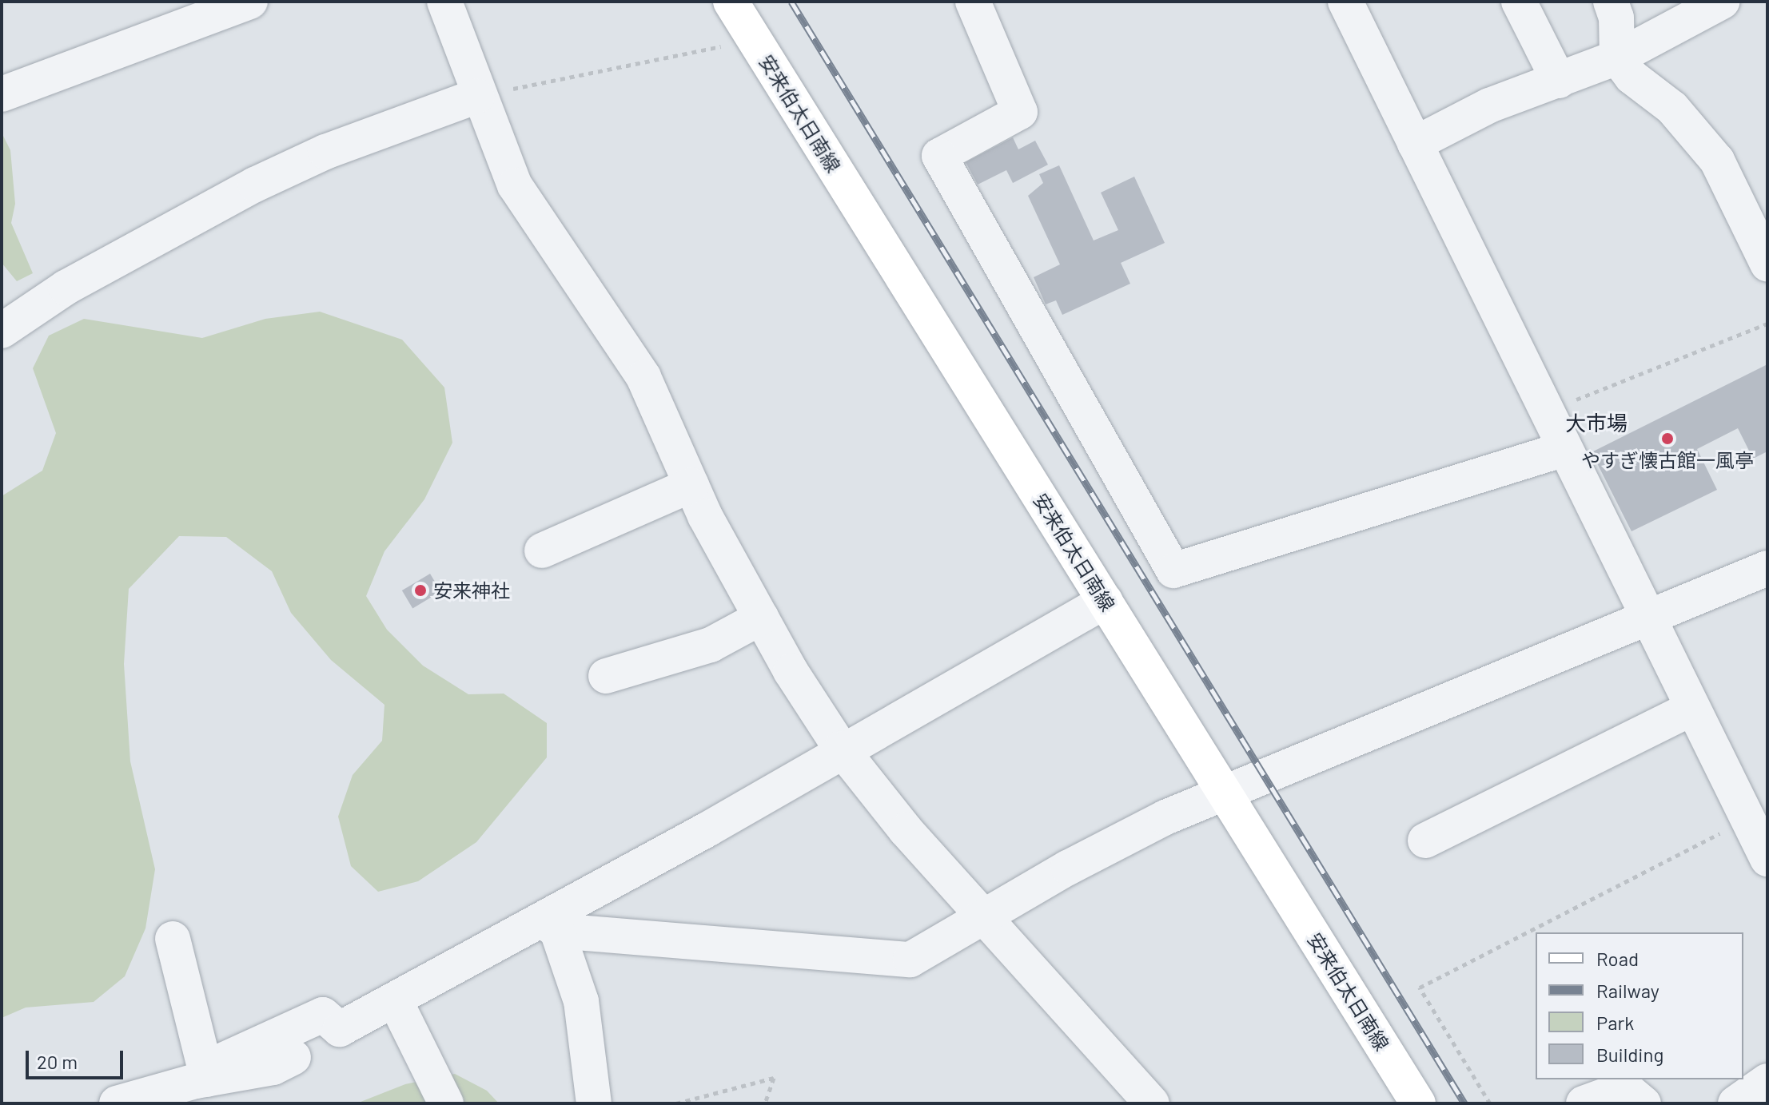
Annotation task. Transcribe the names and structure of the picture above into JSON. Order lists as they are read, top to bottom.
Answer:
{
  "streets": {
    "main road": ["安来伯太日南線"]
  },
  "districts": ["大市場"],
  "places": ["やすぎ懐古館一風亭", "安来神社"],
  "legend": [
    "Road",
    "Railway",
    "Park",
    "Building"
  ],
  "scale_bar": "20 m"
}
